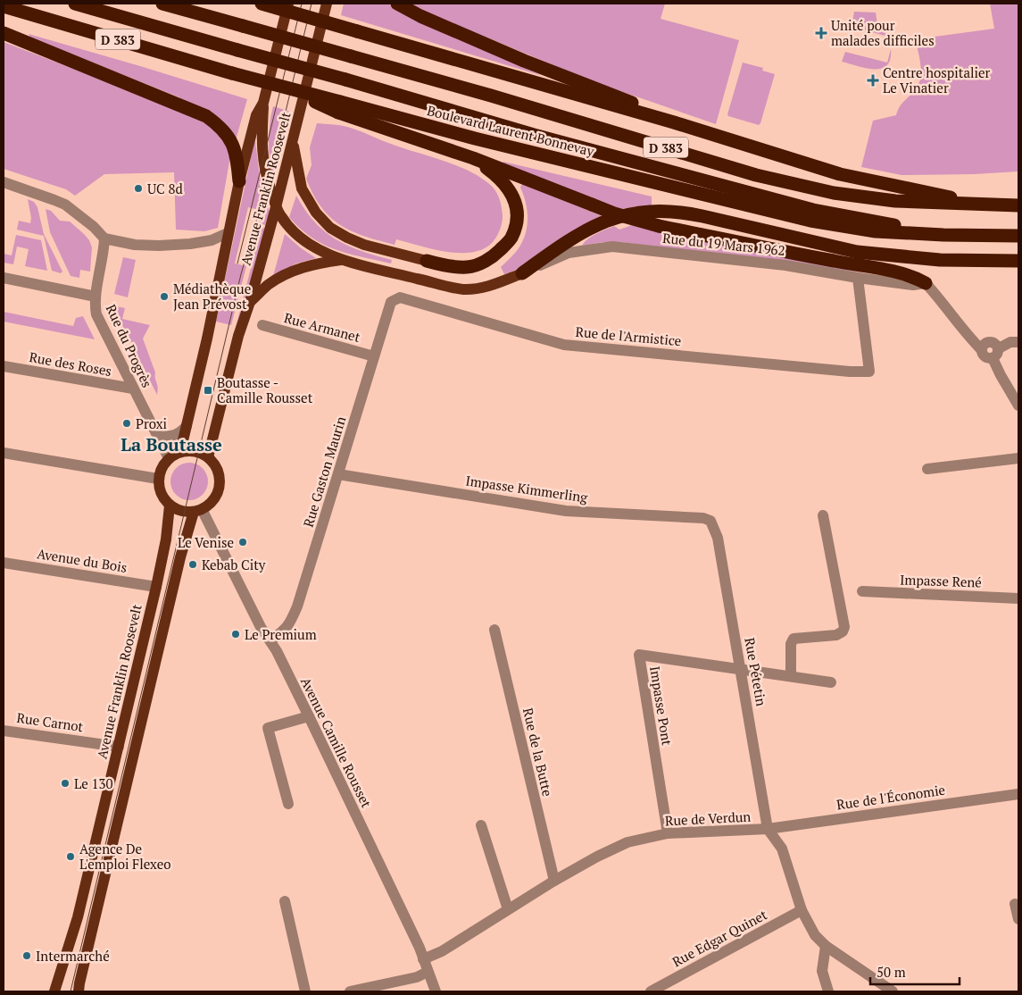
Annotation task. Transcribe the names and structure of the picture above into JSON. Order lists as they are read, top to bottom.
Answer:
{
  "streets": {
    "highway": ["D 383", "Boulevard Laurent Bonnevay"],
    "main road": ["Avenue Franklin Roosevelt"],
    "street": [
      "Rue du 19 Mars 1962",
      "Rue Armanet",
      "Rue de l'Armistice",
      "Rue du Progrès",
      "Rue des Roses",
      "Rue Gaston Maurin",
      "Impasse Kimmerling",
      "Avenue du Bois",
      "Impasse René",
      "Rue Pétetin",
      "Impasse Pont",
      "Rue Carnot",
      "Avenue Camille Rousset",
      "Rue de la Butte",
      "Rue de l'Économie",
      "Rue de Verdun",
      "Rue Edgar Quinet"
    ]
  },
  "crossings": [
    ["D 383", "Boulevard Laurent Bonnevay"],
    ["Avenue Franklin Roosevelt", "Rue du Progrès"],
    ["Avenue Franklin Roosevelt", "Avenue du Bois"],
    ["Avenue Franklin Roosevelt", "Rue Carnot"],
    ["Avenue Franklin Roosevelt", "Avenue Camille Rousset"],
    ["Rue du 19 Mars 1962", "Rue de l'Armistice"],
    ["Rue Armanet", "Rue Gaston Maurin"],
    ["Rue de l'Armistice", "Rue Gaston Maurin"],
    ["Rue du Progrès", "Rue des Roses"],
    ["Rue du Progrès", "Avenue Camille Rousset"],
    ["Rue Gaston Maurin", "Impasse Kimmerling"],
    ["Rue Gaston Maurin", "Avenue Camille Rousset"],
    ["Impasse Kimmerling", "Rue Pétetin"],
    ["Rue Pétetin", "Impasse Pont"],
    ["Rue Pétetin", "Rue de l'Économie"],
    ["Rue Pétetin", "Rue de Verdun"],
    ["Impasse Pont", "Rue de Verdun"],
    ["Avenue Camille Rousset", "Rue de Verdun"],
    ["Rue de la Butte", "Rue de Verdun"],
    ["Rue de l'Économie", "Rue de Verdun"],
    ["Rue de Verdun", "Rue Edgar Quinet"]
  ],
  "districts": ["La Boutasse"],
  "places": {
    "health": ["Unité pour malades difficiles", "Centre hospitalier Le Vinatier"],
    "other": [
      "UC 8d",
      "Médiathèque Jean Prévost",
      "Proxi",
      "Le Venise",
      "Kebab City",
      "Le Premium",
      "Le 130",
      "Agence De L'emploi Flexeo",
      "Intermarché"
    ],
    "transit": ["Boutasse - Camille Rousset"]
  },
  "scale_bar": "50 m"
}
